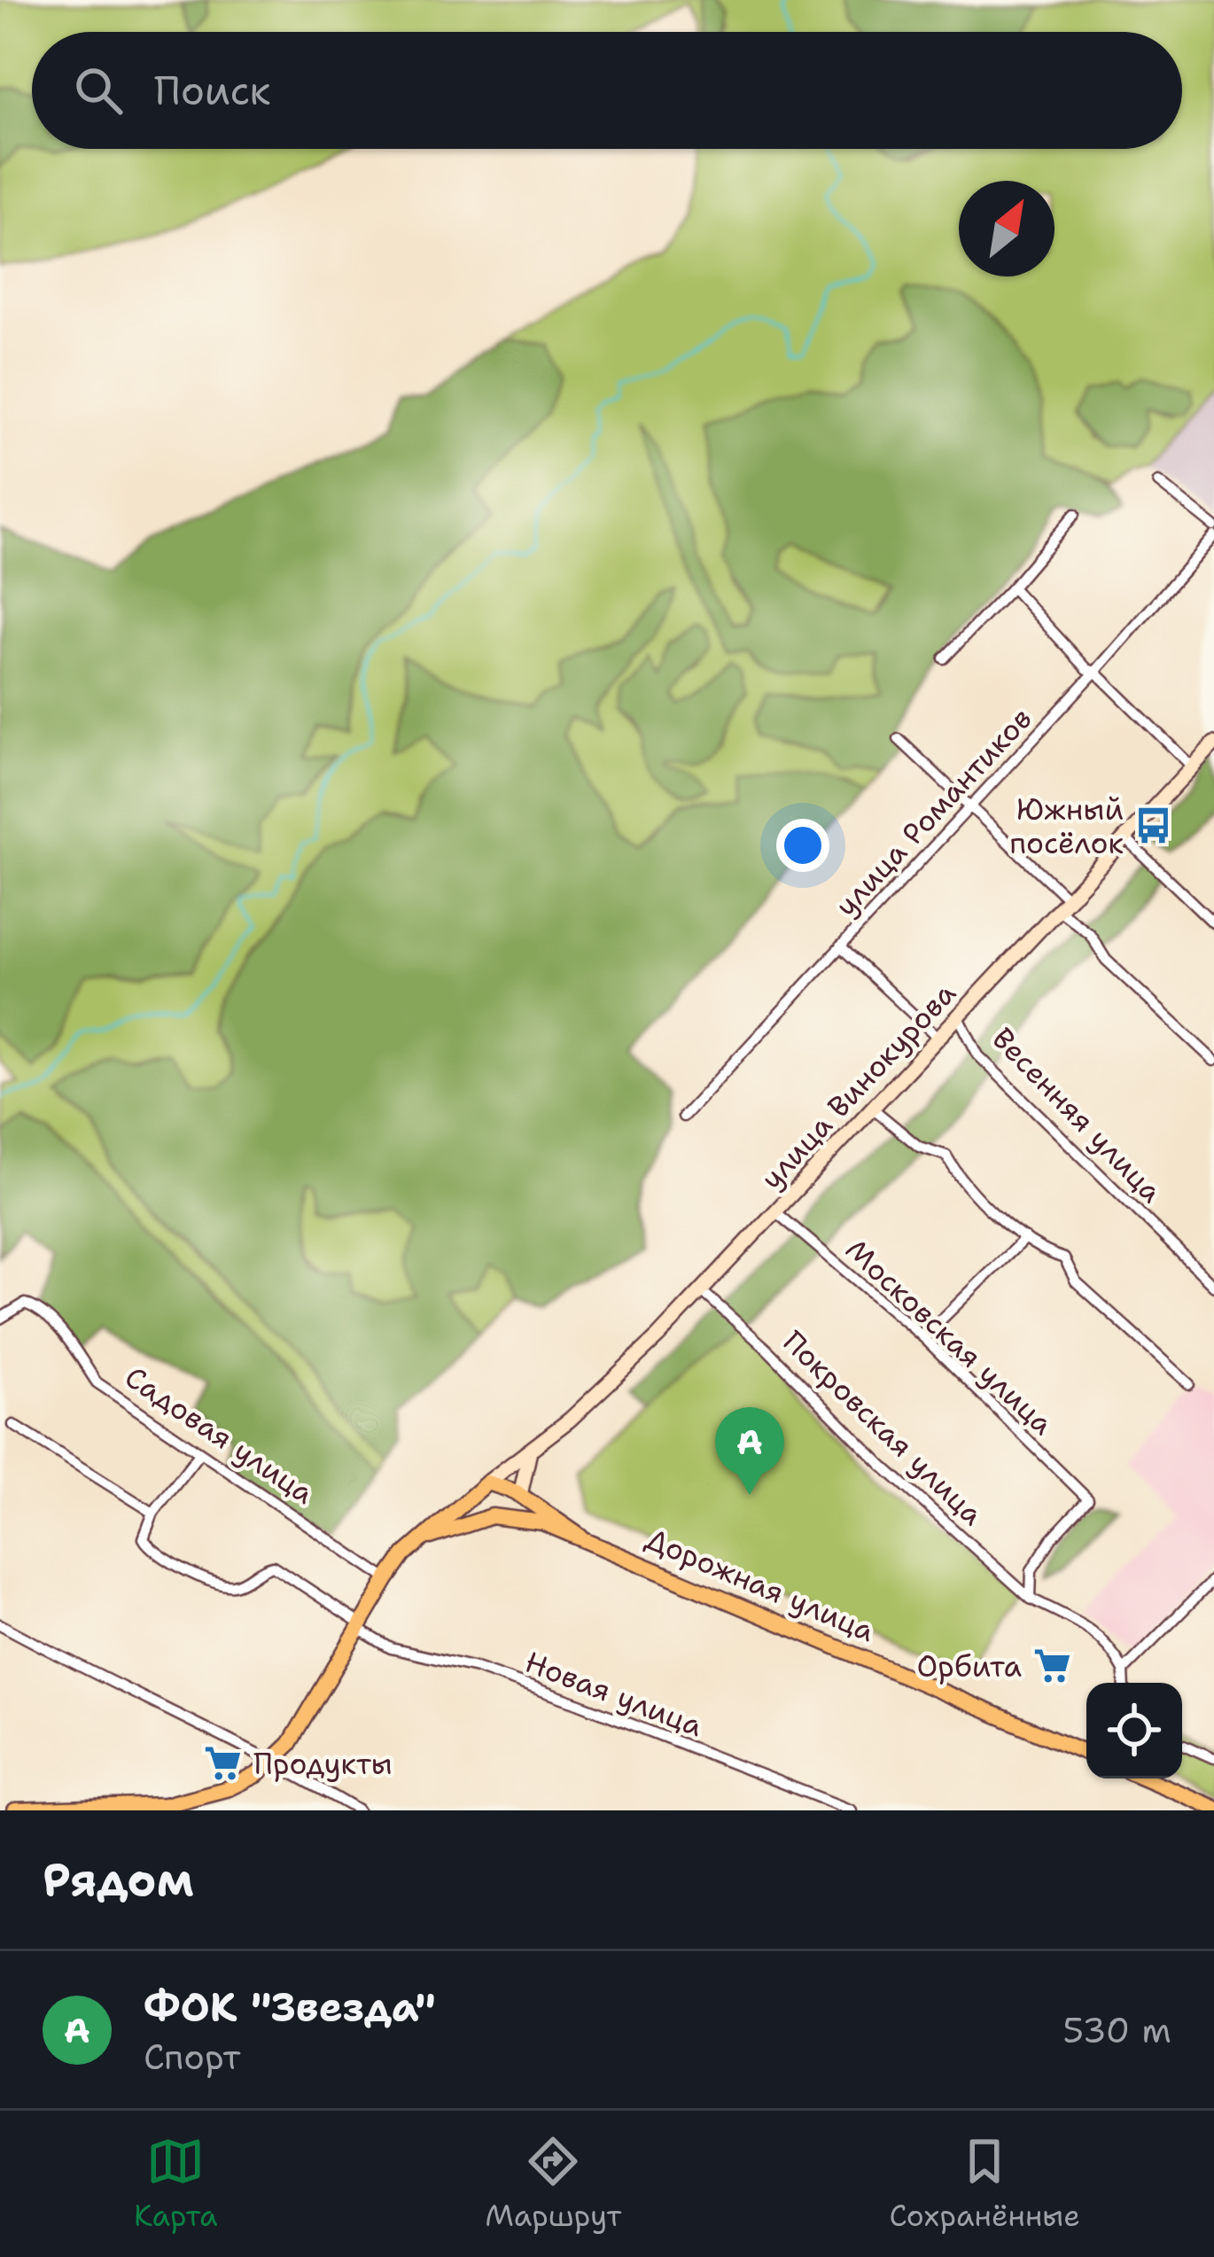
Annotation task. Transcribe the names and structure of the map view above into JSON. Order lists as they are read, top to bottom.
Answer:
{
  "streets": {
    "main road": ["улица Винокурова", "Дорожная улица"],
    "street": [
      "улица Романтиков",
      "Весенняя улица",
      "Московская улица",
      "Покровская улица",
      "Садовая улица",
      "Новая улица"
    ]
  },
  "crossings": [
    ["улица Винокурова", "Весенняя улица"],
    ["улица Винокурова", "Московская улица"],
    ["улица Винокурова", "Покровская улица"],
    ["Московская улица", "Покровская улица"]
  ],
  "places": {
    "bus stop": ["Южный посёлок"],
    "supermarket": ["Орбита", "Продукты"]
  },
  "north": "top right",
  "page": {
    "search": "Поиск",
    "pins": "A",
    "heading": "Рядом",
    "list": [
      {
        "mark": "A",
        "name": "ФОК \"Звезда\"",
        "note": "Спорт",
        "value": "530 m"
      }
    ],
    "nav": ["Карта", "Маршрут", "Сохранённые"]
  }
}
